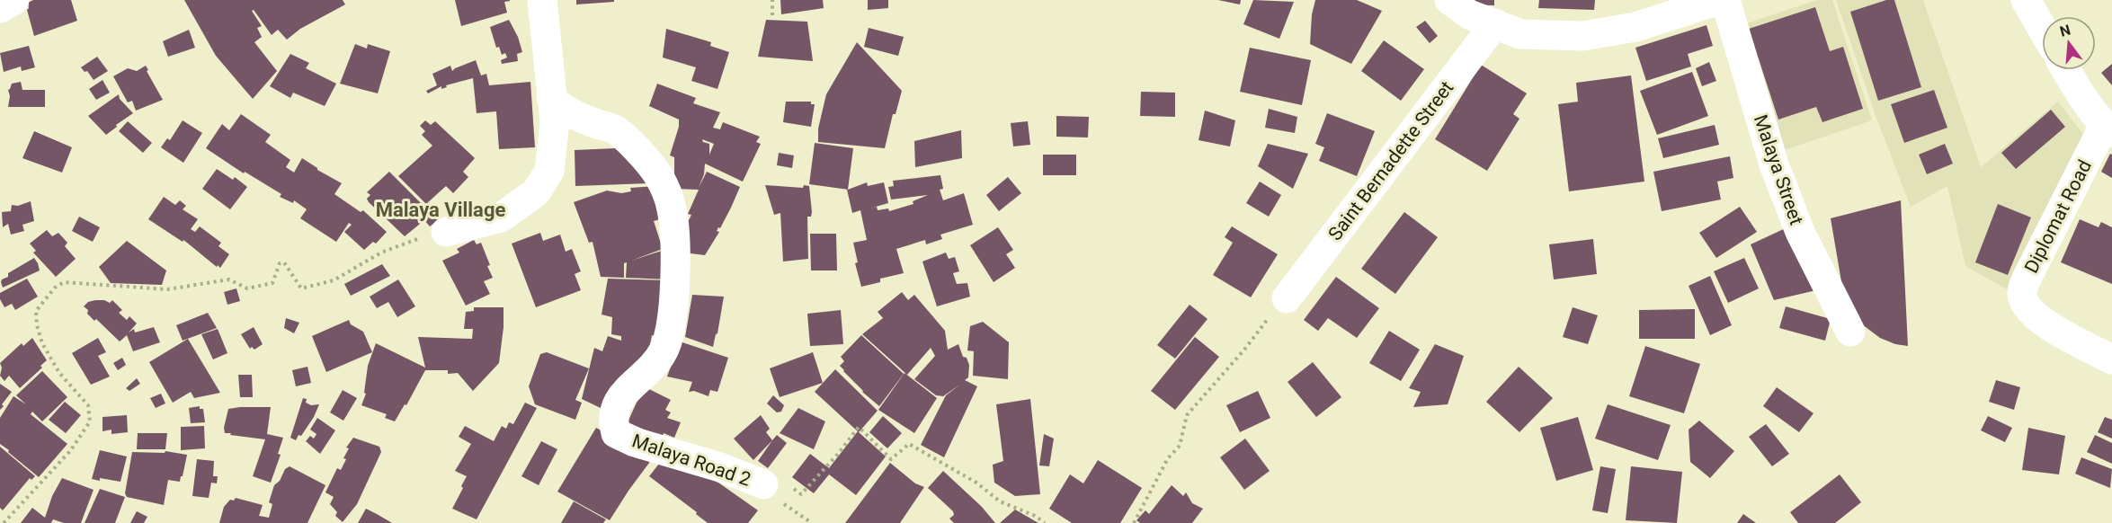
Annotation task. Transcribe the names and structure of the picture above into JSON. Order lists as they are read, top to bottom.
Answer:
{
  "streets": {
    "street": [
      "Saint Bernadette Street",
      "Malaya Street",
      "Diplomat Road",
      "Malaya Road 2"
    ]
  },
  "districts": ["Malaya Village"],
  "north": "top"
}
